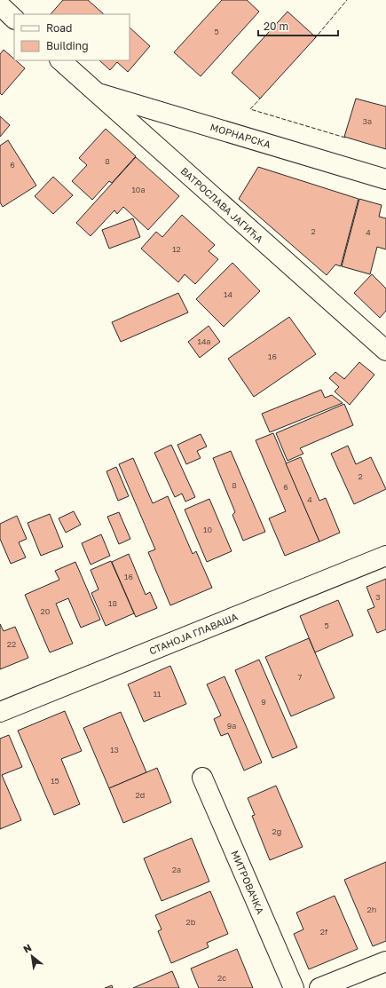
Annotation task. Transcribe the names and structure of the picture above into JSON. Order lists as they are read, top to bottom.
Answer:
{
  "streets": {
    "street": [
      "МОРНАРСКА",
      "ВАТРОСЛАВА ЈАГИЋА",
      "СТАНОЈА ГЛАВАША",
      "МИТРОВАЧКА"
    ]
  },
  "crossings": [
    ["МОРНАРСКА", "ВАТРОСЛАВА ЈАГИЋА"]
  ],
  "house_numbers": [
    "5",
    "3a",
    "8",
    "6",
    "10a",
    "2",
    "4",
    "12",
    "14",
    "14a",
    "16",
    "2",
    "8",
    "6",
    "4",
    "10",
    "16",
    "3",
    "18",
    "20",
    "5",
    "22",
    "7",
    "11",
    "9",
    "9a",
    "13",
    "15",
    "2d",
    "2g",
    "2a",
    "2h",
    "2b",
    "2f",
    "2c"
  ],
  "legend": ["Road", "Building"],
  "scale_bar": "20 m",
  "north": "top left"
}
